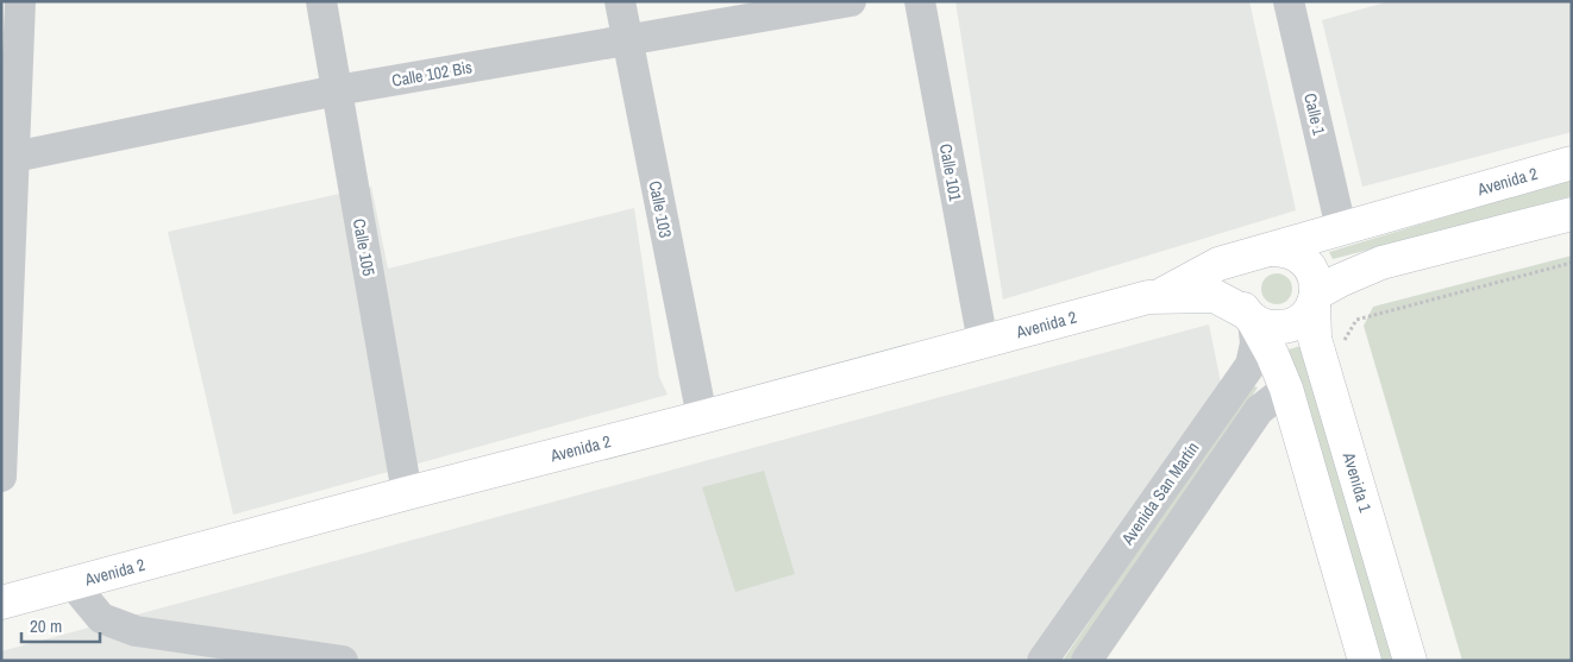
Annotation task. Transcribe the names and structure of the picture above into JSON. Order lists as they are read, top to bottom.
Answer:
{
  "streets": {
    "main road": ["Avenida 2", "Avenida 1"],
    "street": [
      "Calle 102 Bis",
      "Calle 1",
      "Calle 101",
      "Calle 103",
      "Calle 105",
      "Avenida San Martín"
    ]
  },
  "crossings": [
    ["Calle 102 Bis", "Calle 103"],
    ["Calle 102 Bis", "Calle 105"],
    ["Calle 1", "Avenida 2"],
    ["Calle 101", "Avenida 2"],
    ["Avenida 2", "Calle 103"],
    ["Avenida 2", "Calle 105"],
    ["Avenida 2", "Avenida 1"],
    ["Avenida 2", "Avenida San Martín"],
    ["Avenida 1", "Avenida San Martín"]
  ],
  "scale_bar": "20 m"
}
